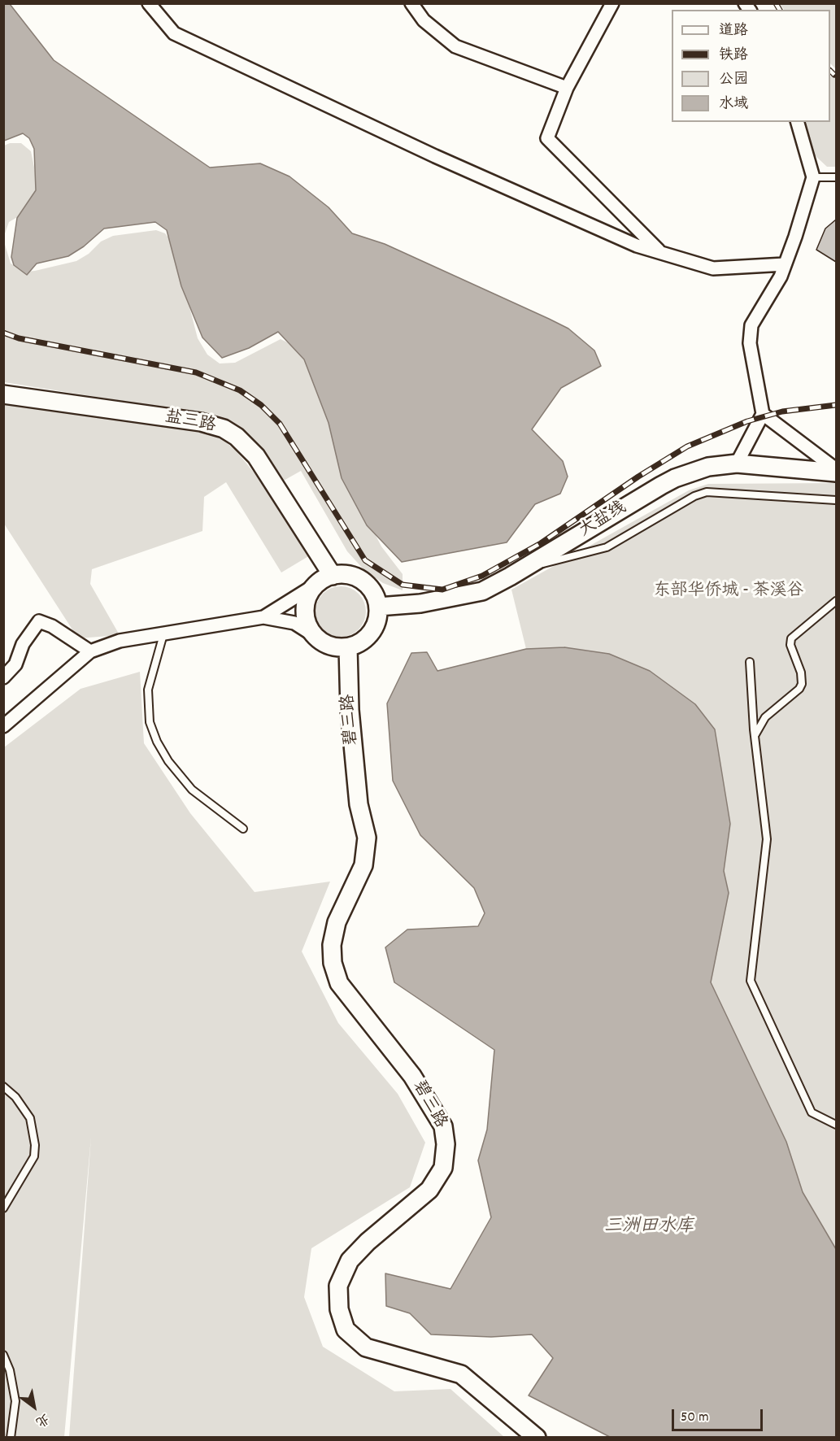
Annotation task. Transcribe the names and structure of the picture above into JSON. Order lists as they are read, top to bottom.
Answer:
{
  "streets": {
    "main road": ["盐三路", "大盐线", "碧三路"]
  },
  "crossings": [
    ["盐三路", "大盐线"],
    ["盐三路", "碧三路"],
    ["大盐线", "碧三路"]
  ],
  "water": ["三洲田水库"],
  "parks": ["东部华侨城 - 茶溪谷"],
  "legend": [
    "道路",
    "铁路",
    "公园",
    "水域"
  ],
  "scale_bar": "50 m",
  "north": "bottom right"
}
